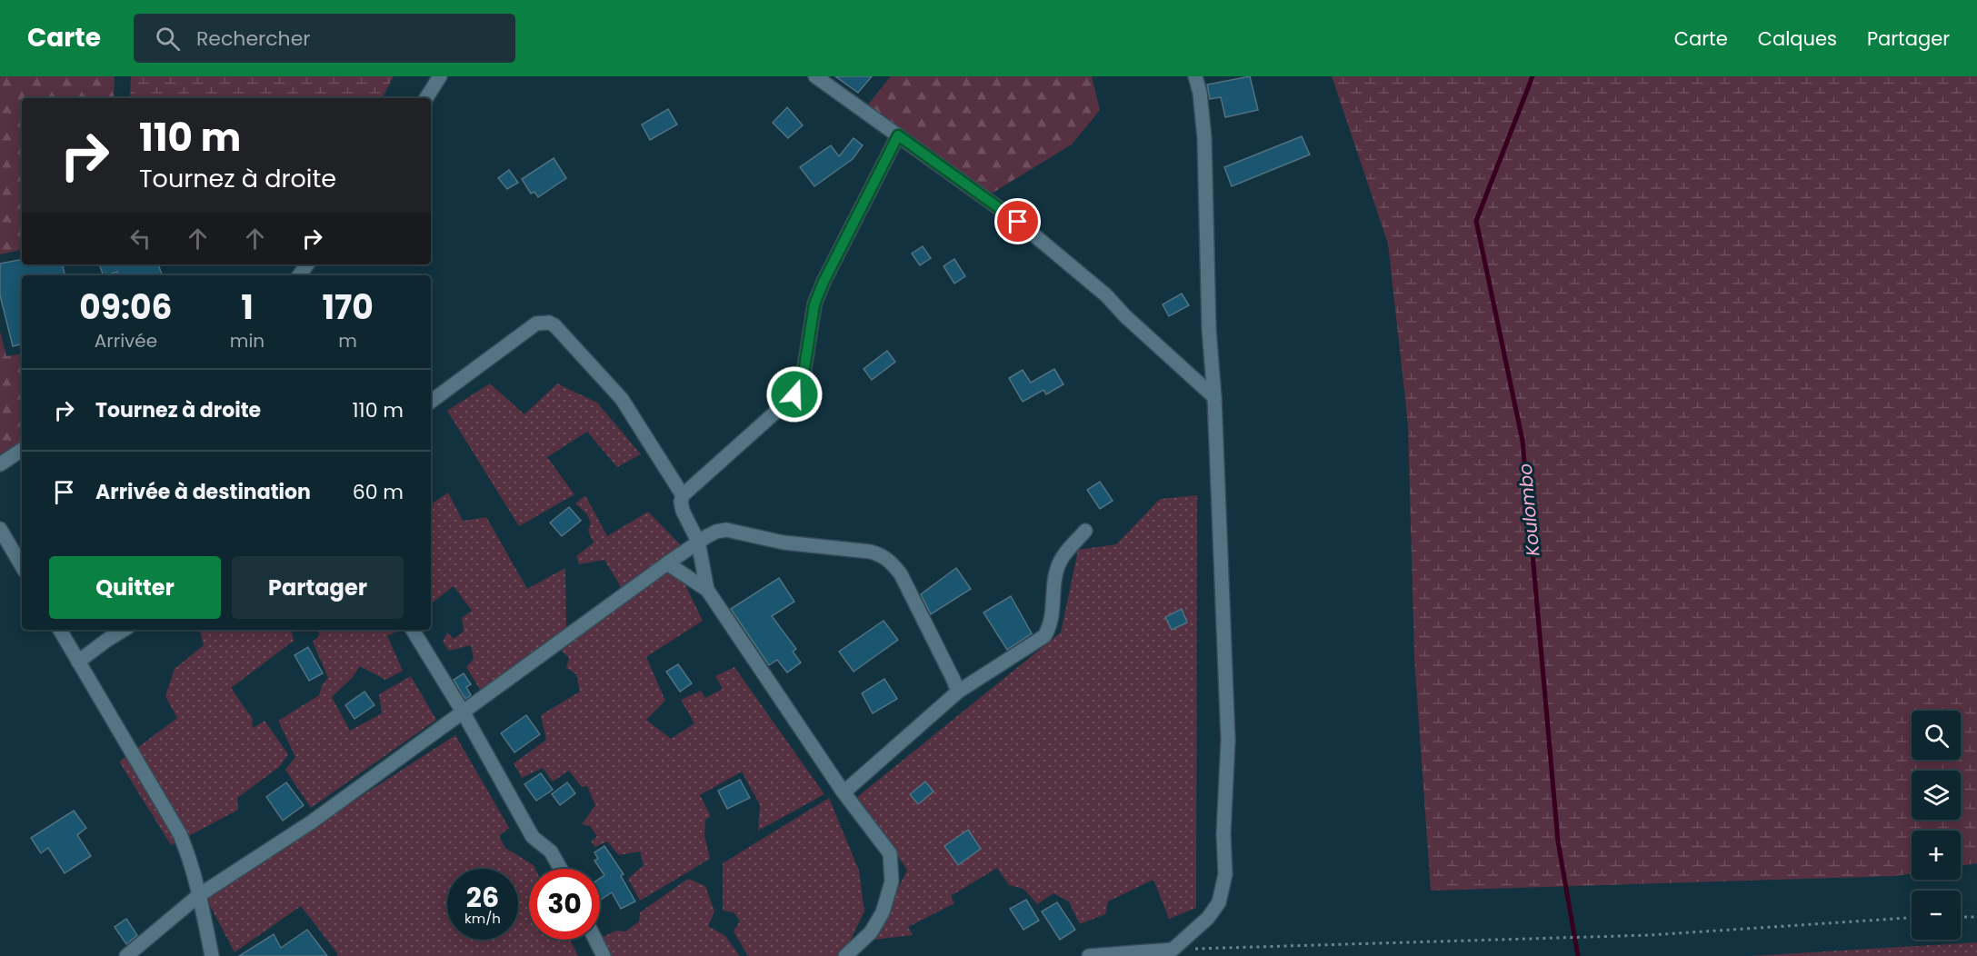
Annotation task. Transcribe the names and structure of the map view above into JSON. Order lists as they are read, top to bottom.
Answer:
{
  "water": ["Koulombo"],
  "page": {
    "header": "Carte",
    "search": "Rechercher",
    "nav": ["Carte", "Calques", "Partager"],
    "turn": ["110 m", "Tournez à droite"],
    "eta": [
      "09:06",
      "Arrivée",
      "1",
      "min",
      "170",
      "m"
    ],
    "list": [
      {
        "name": "Tournez à droite",
        "value": "110 m"
      },
      {
        "name": "Arrivée à destination",
        "value": "60 m"
      }
    ],
    "buttons": ["Quitter", "Partager"],
    "map_buttons": ["+", "−"],
    "speed": "26 km/h",
    "limit": "30"
  }
}
